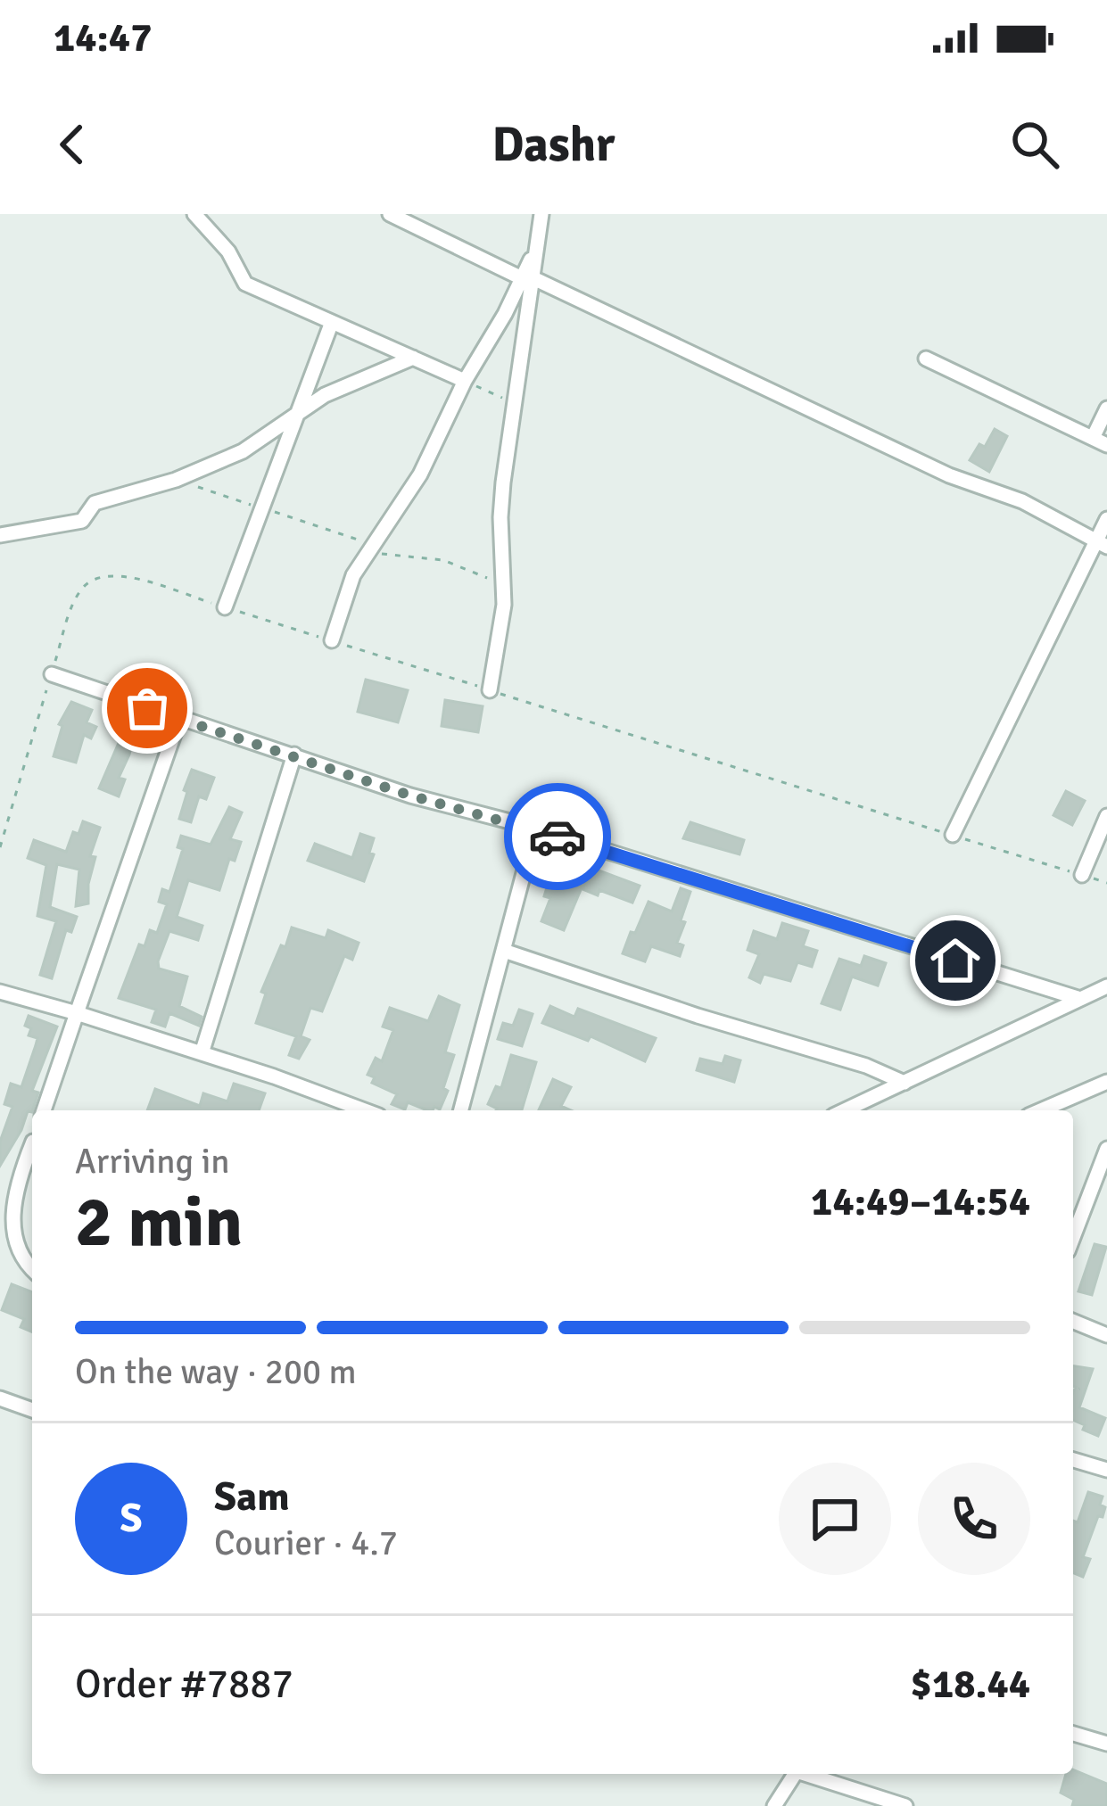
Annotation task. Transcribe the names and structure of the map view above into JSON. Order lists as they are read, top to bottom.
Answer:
{
  "page": {
    "status": "14:47",
    "header": "Dashr",
    "heading": ["2 min", "Arriving in", "14:49–14:54"],
    "panel": [
      "Sam",
      "Courier · 4.7",
      "Order #7887",
      "$18.44"
    ],
    "bar": "On the way · 200 m",
    "round": "S"
  }
}
